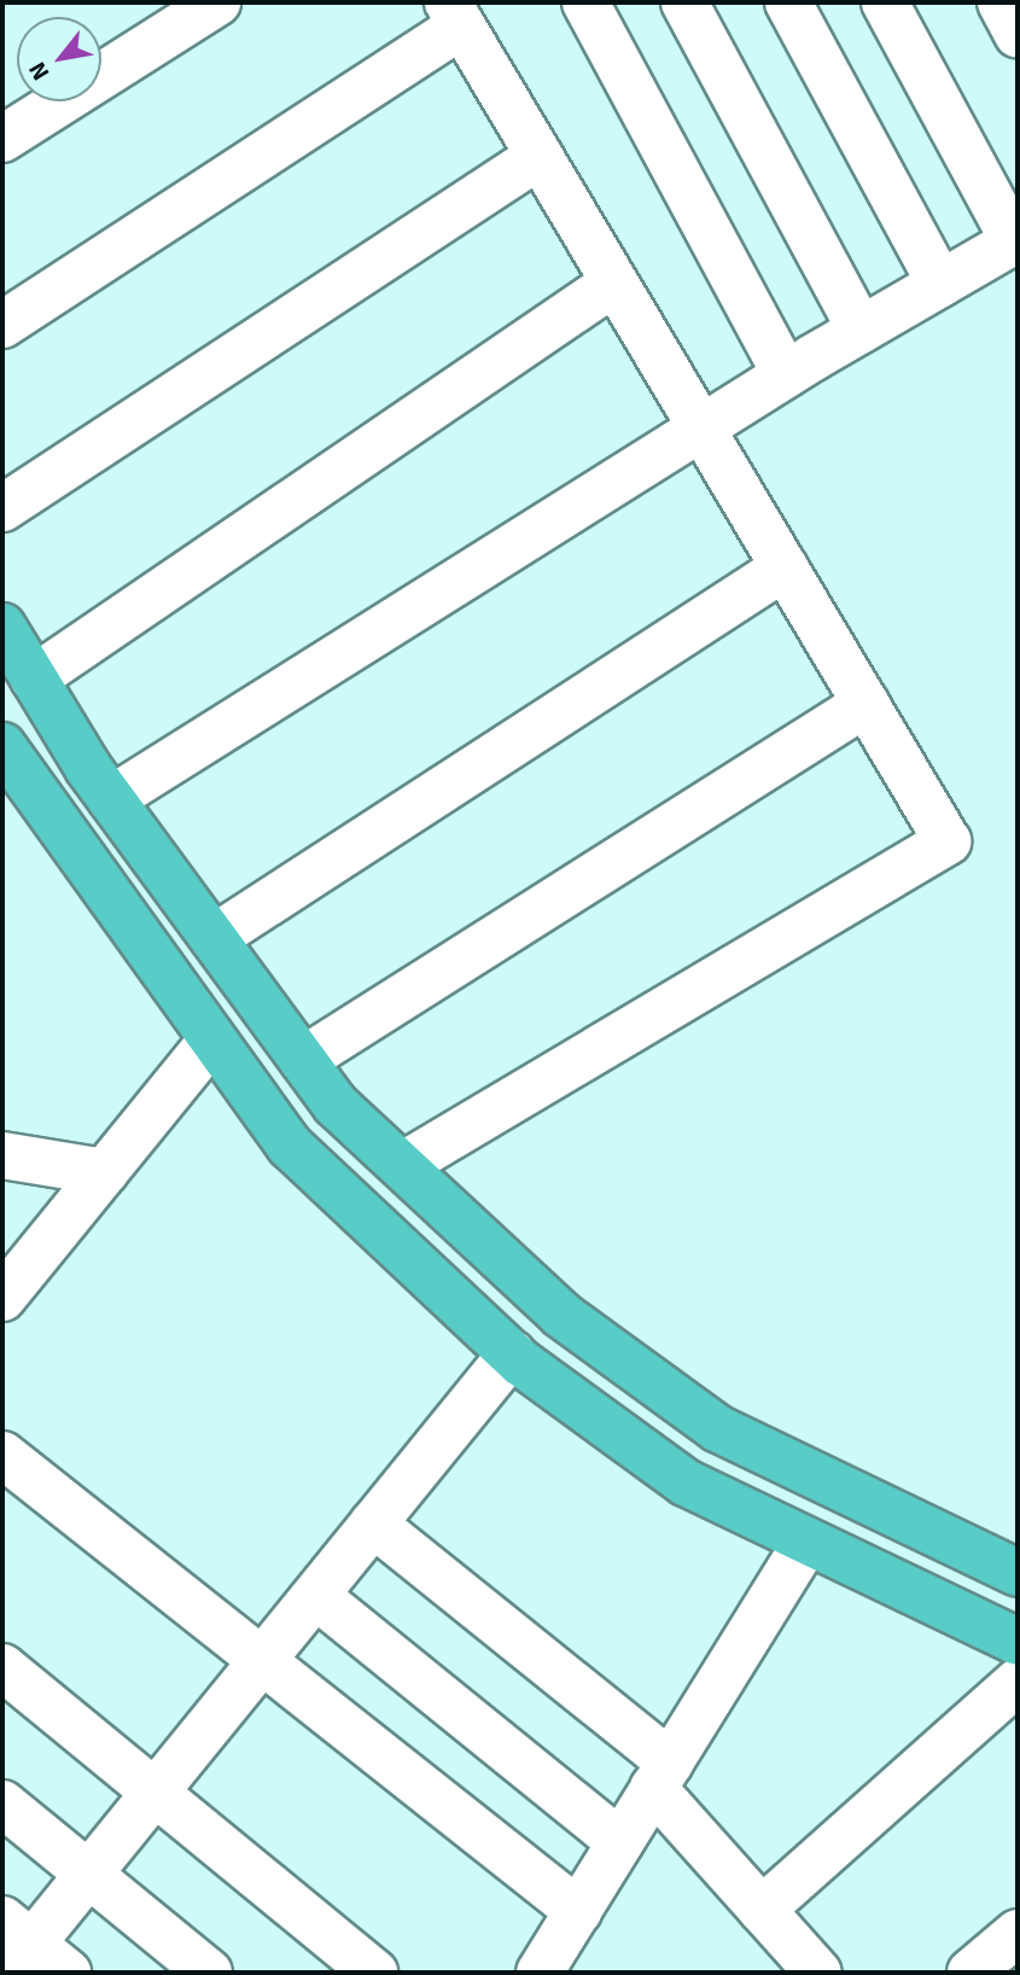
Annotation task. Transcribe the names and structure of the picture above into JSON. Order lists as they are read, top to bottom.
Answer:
{
  "north": "bottom left"
}
